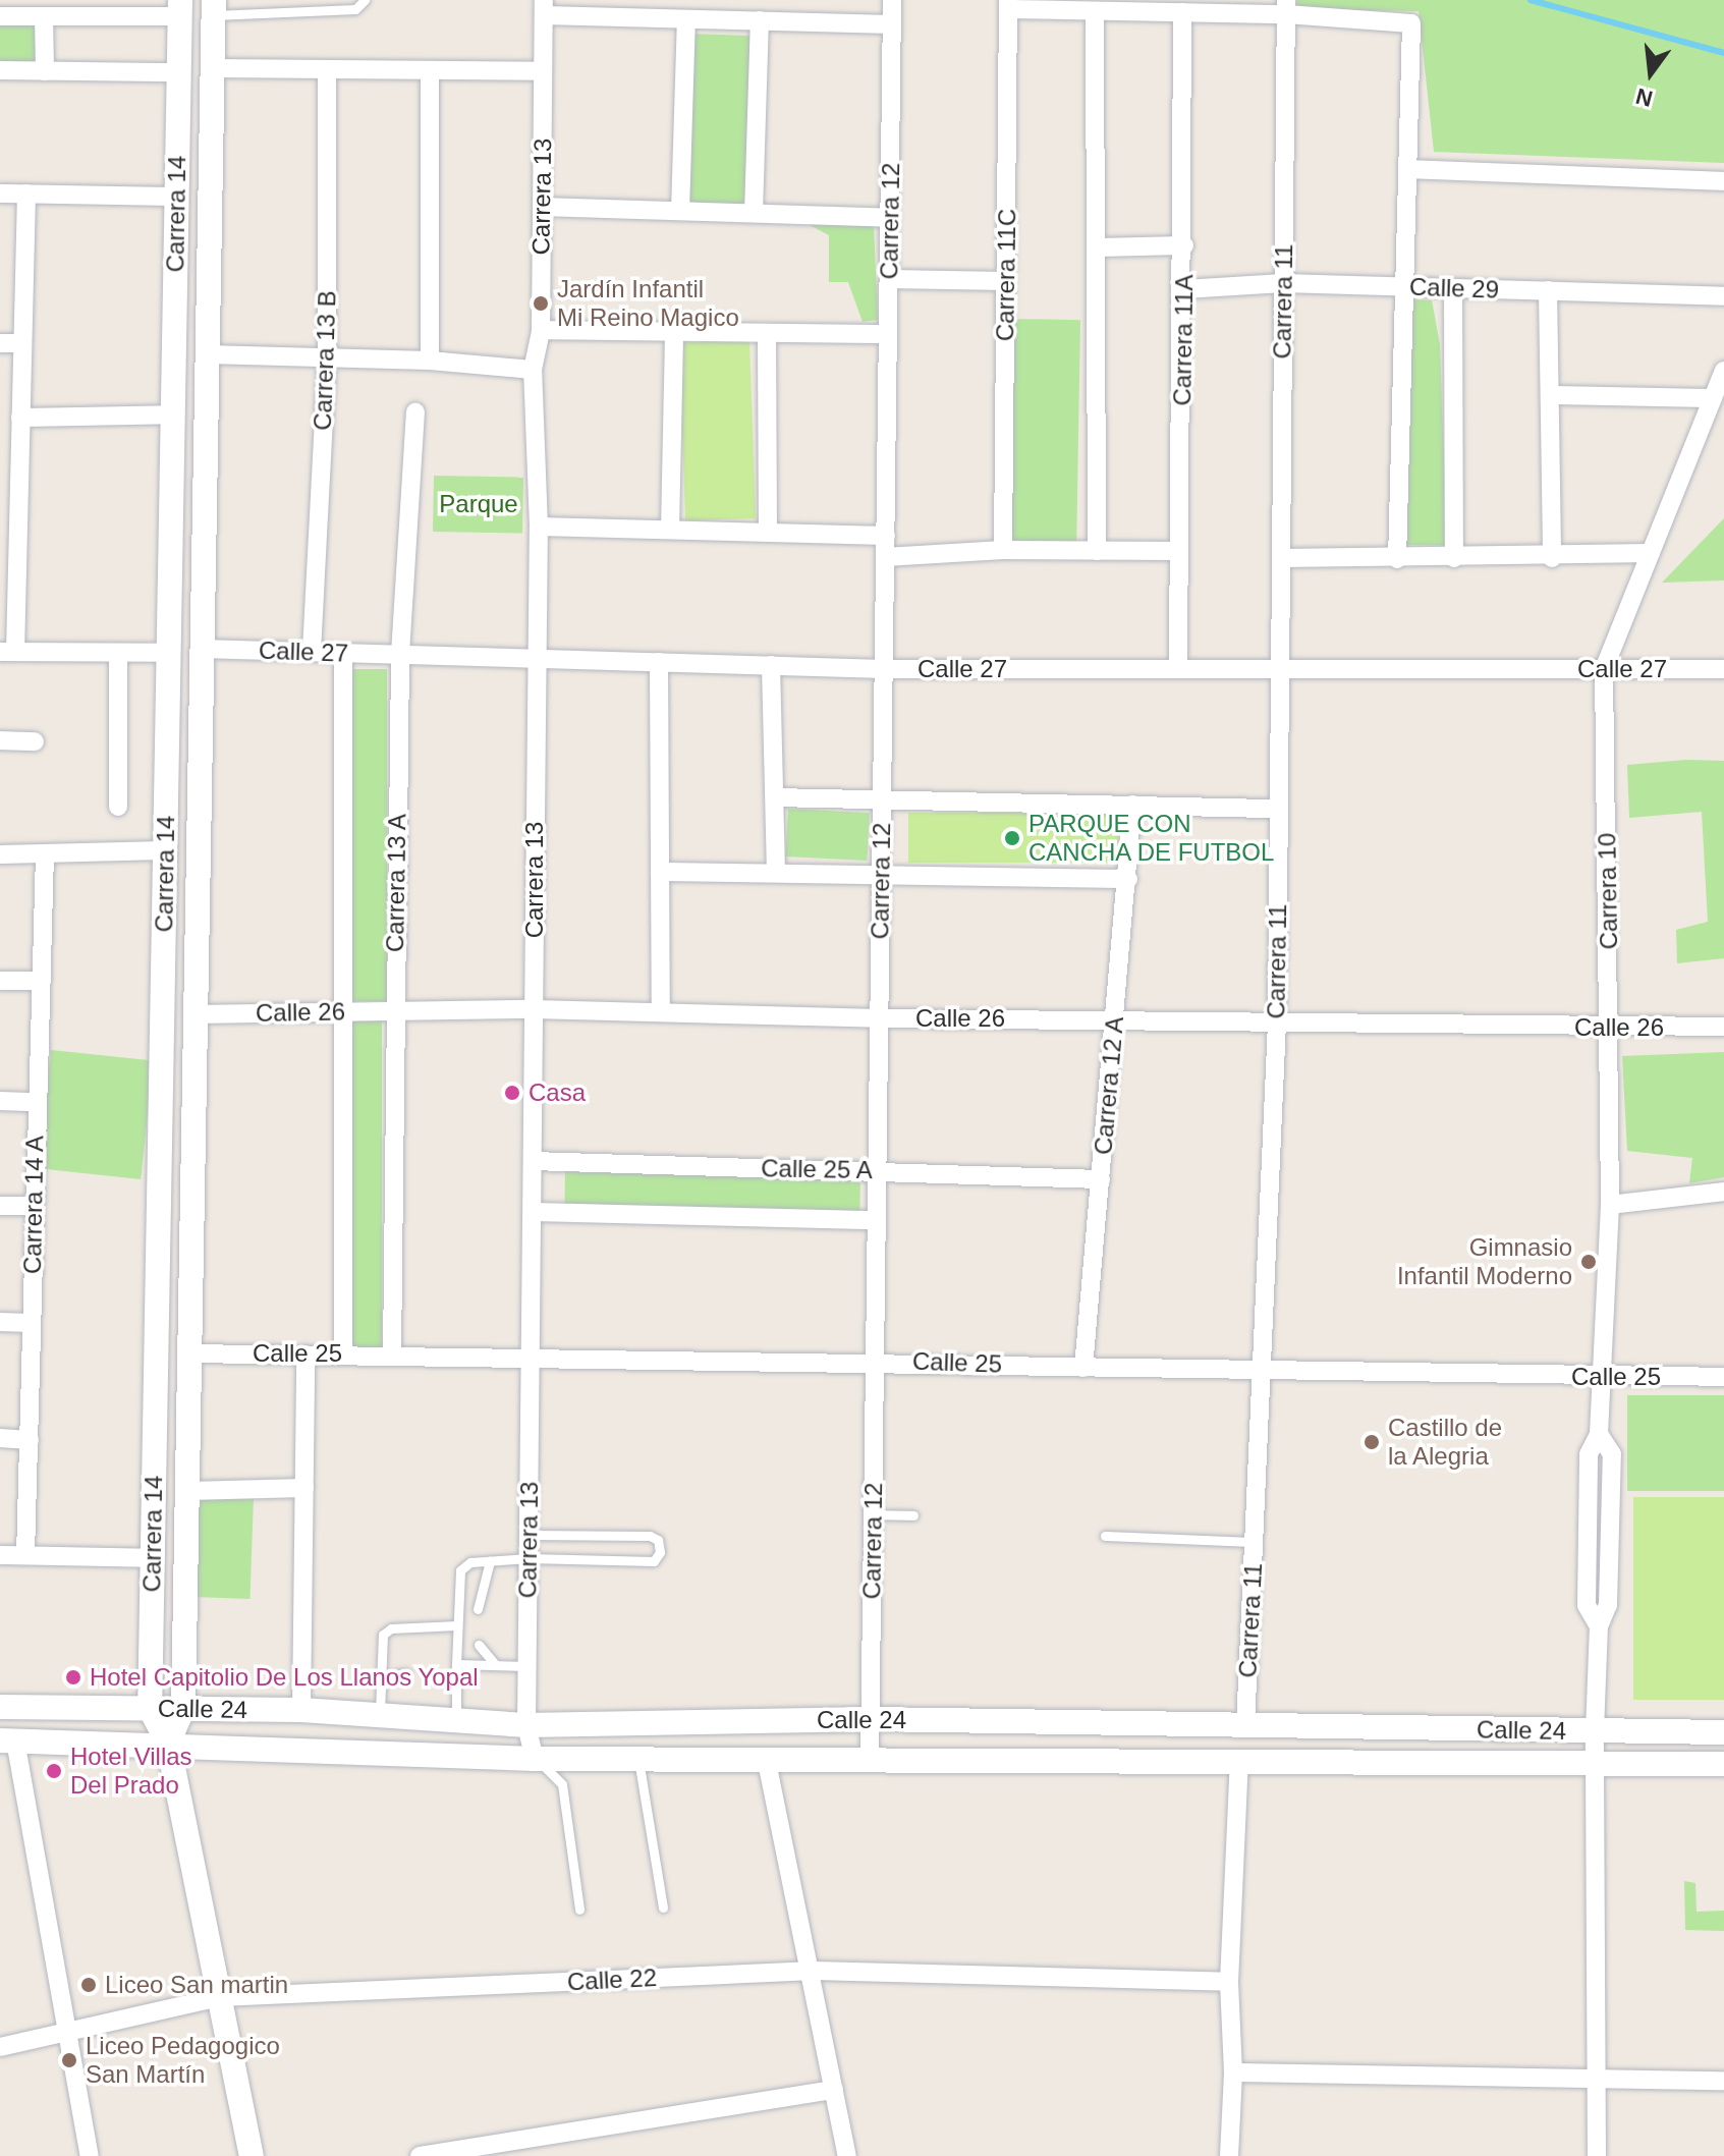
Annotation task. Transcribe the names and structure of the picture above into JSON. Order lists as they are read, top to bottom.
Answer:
{
  "streets": {
    "street": [
      "Carrera 13",
      "Carrera 14",
      "Carrera 12",
      "Carrera 11C",
      "Calle 29",
      "Carrera 11",
      "Carrera 11A",
      "Carrera 13 B",
      "Calle 27",
      "Carrera 13 A",
      "Carrera 10",
      "Calle 26",
      "Carrera 12 A",
      "Calle 25 A",
      "Carrera 14 A",
      "Calle 25",
      "Calle 24",
      "Calle 22"
    ]
  },
  "crossings": [
    ["Carrera 13", "Calle 27"],
    ["Carrera 13", "Calle 26"],
    ["Carrera 13", "Calle 25 A"],
    ["Carrera 13", "Calle 25"],
    ["Carrera 13", "Calle 24"],
    ["Carrera 14", "Calle 27"],
    ["Carrera 14", "Calle 26"],
    ["Carrera 14", "Calle 25"],
    ["Carrera 14", "Calle 24"],
    ["Carrera 14", "Calle 22"],
    ["Carrera 12", "Calle 27"],
    ["Carrera 12", "Calle 26"],
    ["Carrera 12", "Calle 25 A"],
    ["Carrera 12", "Calle 25"],
    ["Carrera 12", "Calle 24"],
    ["Calle 29", "Carrera 11"],
    ["Calle 29", "Carrera 11A"],
    ["Carrera 11", "Calle 27"],
    ["Carrera 11", "Calle 26"],
    ["Carrera 11", "Calle 25"],
    ["Carrera 11", "Calle 24"],
    ["Carrera 11A", "Calle 27"],
    ["Carrera 13 B", "Calle 27"],
    ["Calle 27", "Carrera 13 A"],
    ["Calle 27", "Carrera 10"],
    ["Carrera 13 A", "Calle 26"],
    ["Carrera 13 A", "Calle 25"],
    ["Carrera 10", "Calle 26"],
    ["Carrera 10", "Calle 25"],
    ["Carrera 10", "Calle 24"],
    ["Calle 26", "Carrera 12 A"],
    ["Carrera 12 A", "Calle 25 A"],
    ["Carrera 12 A", "Calle 25"]
  ],
  "parks": ["Parque"],
  "places": [
    "Jardín Infantil Mi Reino Magico",
    "PARQUE CON CANCHA DE FUTBOL",
    "Casa",
    "Gimnasio Infantil Moderno",
    "Castillo de la Alegria",
    "Hotel Capitolio De Los Llanos Yopal",
    "Hotel Villas Del Prado",
    "Liceo San martin",
    "Liceo Pedagogico San Martín"
  ],
  "north": "bottom"
}
